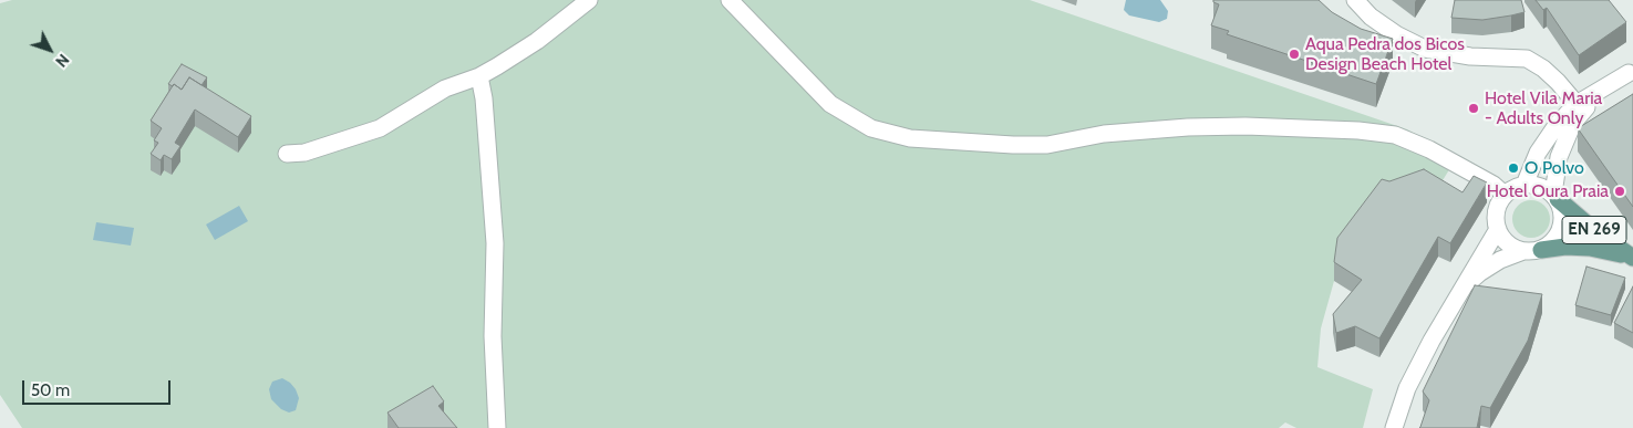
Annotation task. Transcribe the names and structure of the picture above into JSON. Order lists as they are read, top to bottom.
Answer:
{
  "streets": {
    "main road": ["EN 269"]
  },
  "places": [
    "Aqua Pedra dos Bicos Design Beach Hotel",
    "Hotel Vila Maria - Adults Only",
    "O Polvo",
    "Hotel Oura Praia"
  ],
  "scale_bar": "50 m",
  "north": "bottom right"
}
